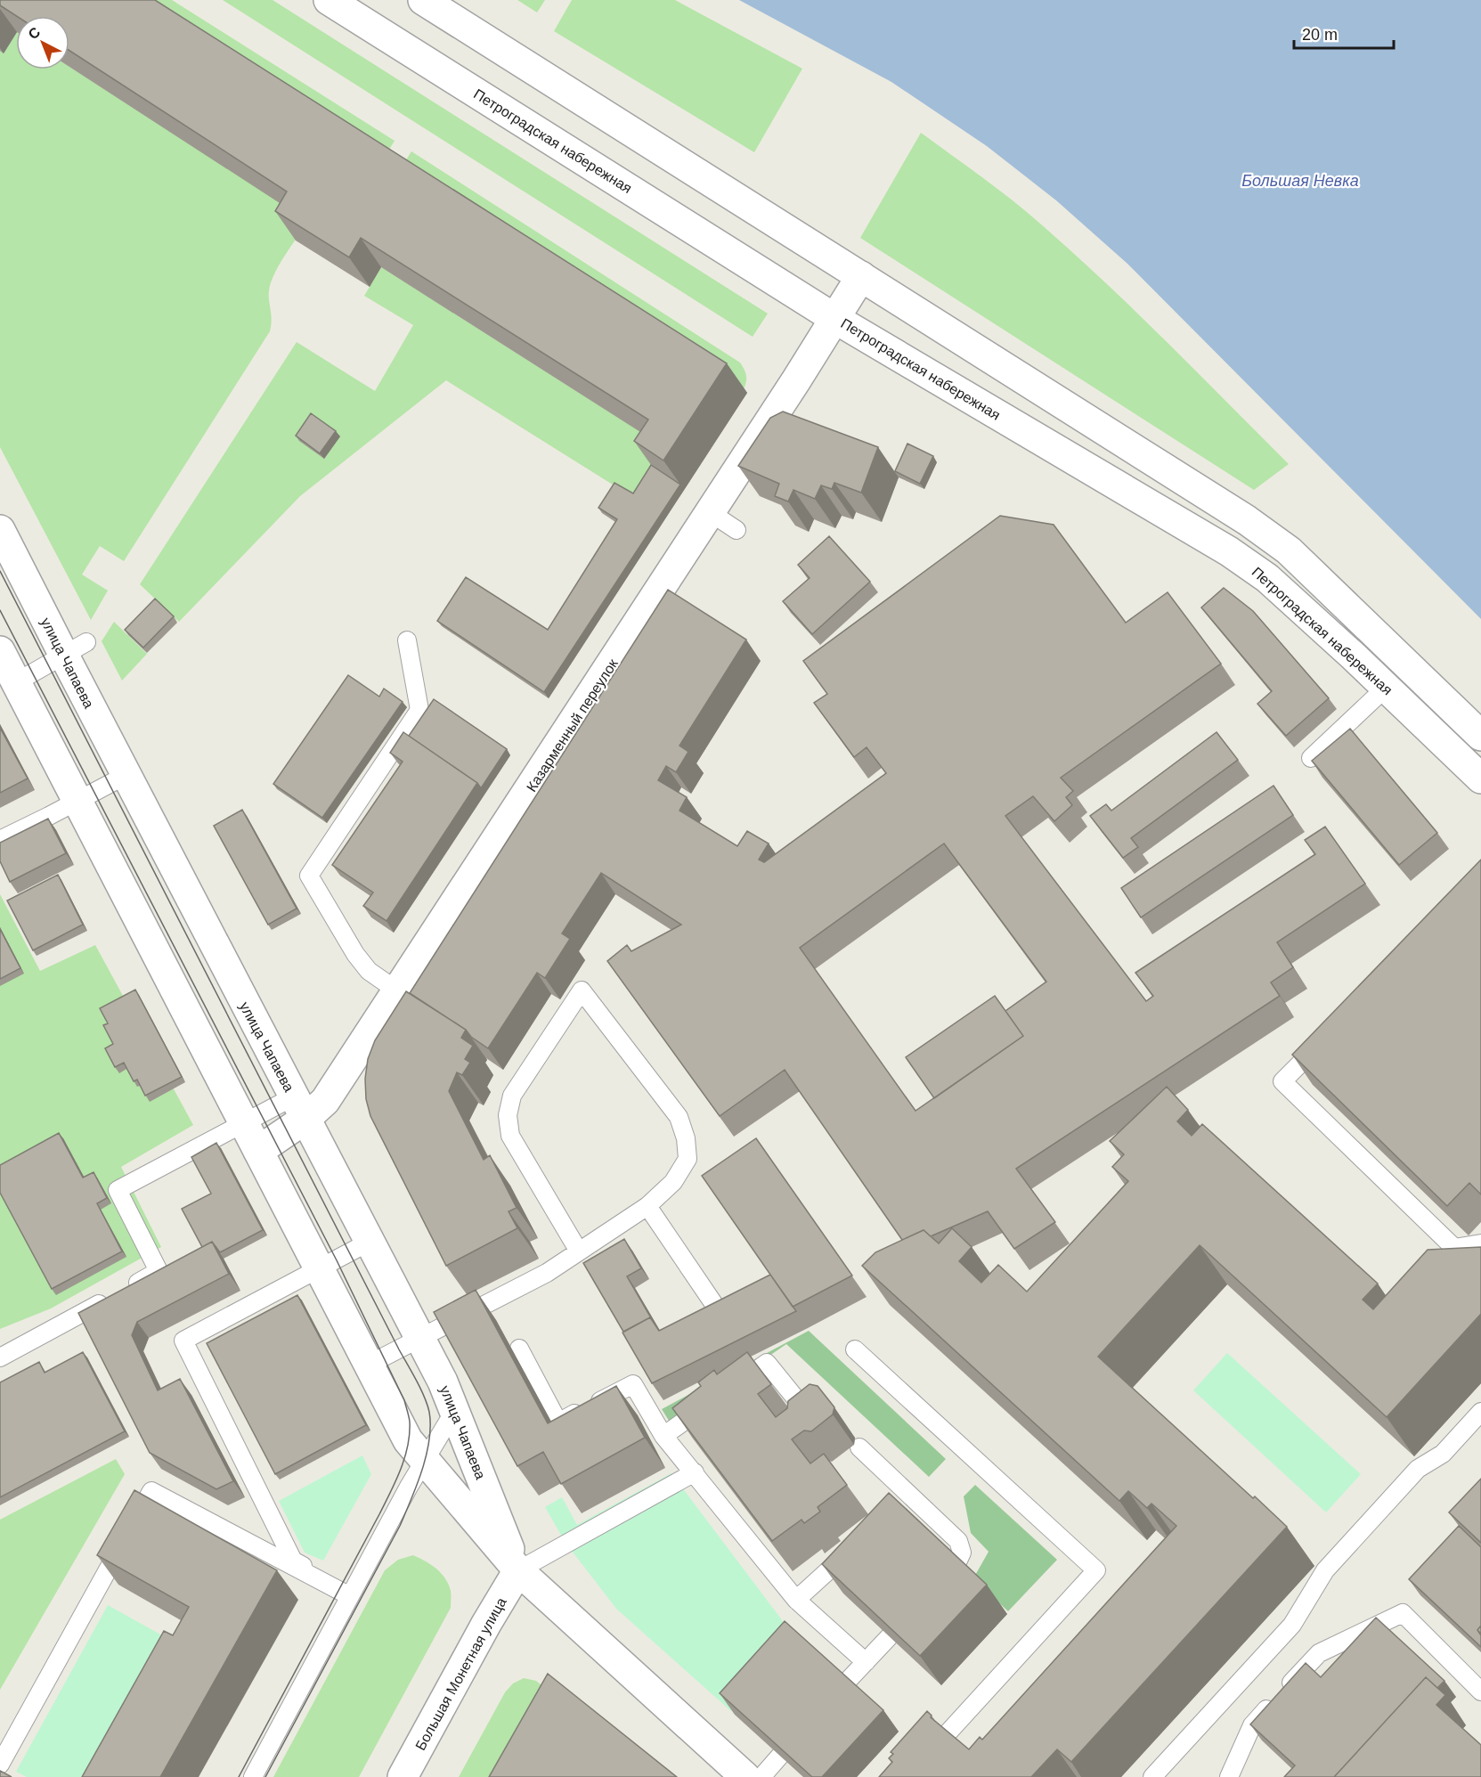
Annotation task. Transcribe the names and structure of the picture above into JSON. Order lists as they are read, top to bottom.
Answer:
{
  "streets": {
    "street": [
      "Петроградская набережная",
      "улица Чапаева",
      "Казарменный переулок",
      "Большая Монетная улица"
    ]
  },
  "crossings": [
    ["Петроградская набережная", "Казарменный переулок"],
    ["улица Чапаева", "Казарменный переулок"],
    ["улица Чапаева", "Большая Монетная улица"]
  ],
  "water": ["Большая Невка"],
  "scale_bar": "20 m",
  "north": "top left"
}
